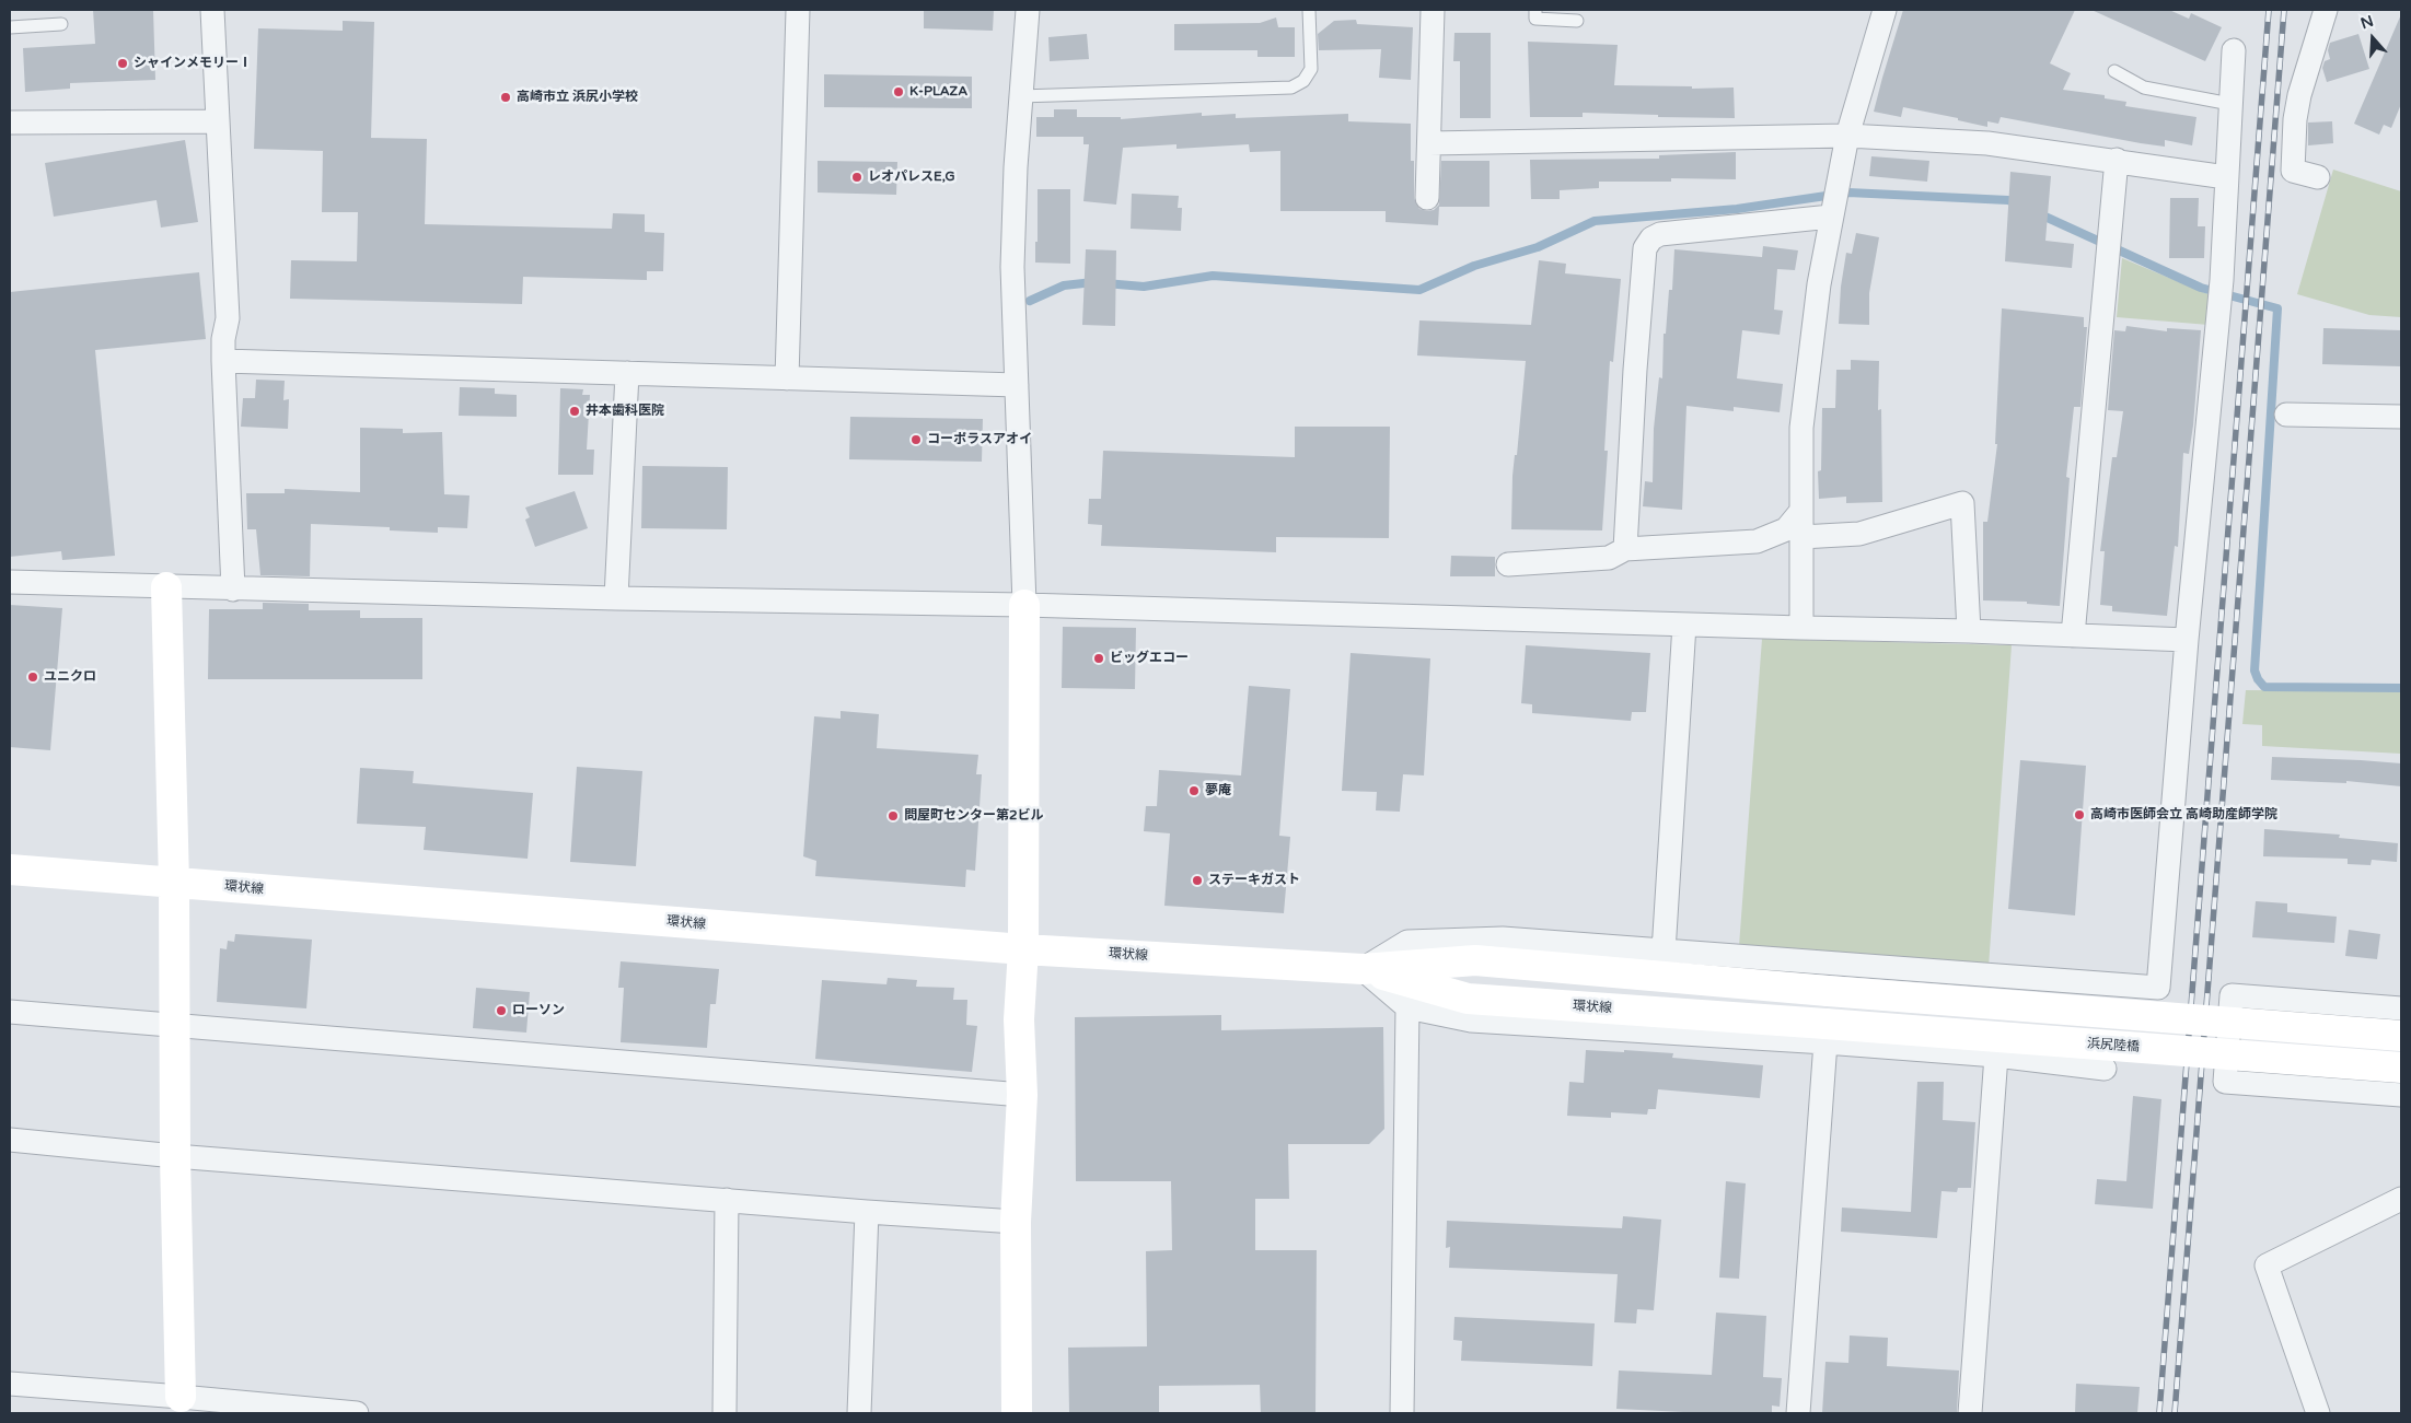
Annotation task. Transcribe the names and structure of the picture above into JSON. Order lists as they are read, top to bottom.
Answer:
{
  "streets": {
    "street": ["環状線", "浜尻陸橋"]
  },
  "crossings": [
    ["環状線", "浜尻陸橋"]
  ],
  "places": [
    "シャインメモリーⅠ",
    "K-PLAZA",
    "高崎市立 浜尻小学校",
    "レオパレスE,G",
    "井本歯科医院",
    "コーポラスアオイ",
    "ビッグエコー",
    "ユニクロ",
    "夢庵",
    "高崎市医師会立 高崎助産師学院",
    "問屋町センター第2ビル",
    "ステーキガスト",
    "ローソン"
  ],
  "north": "top"
}
